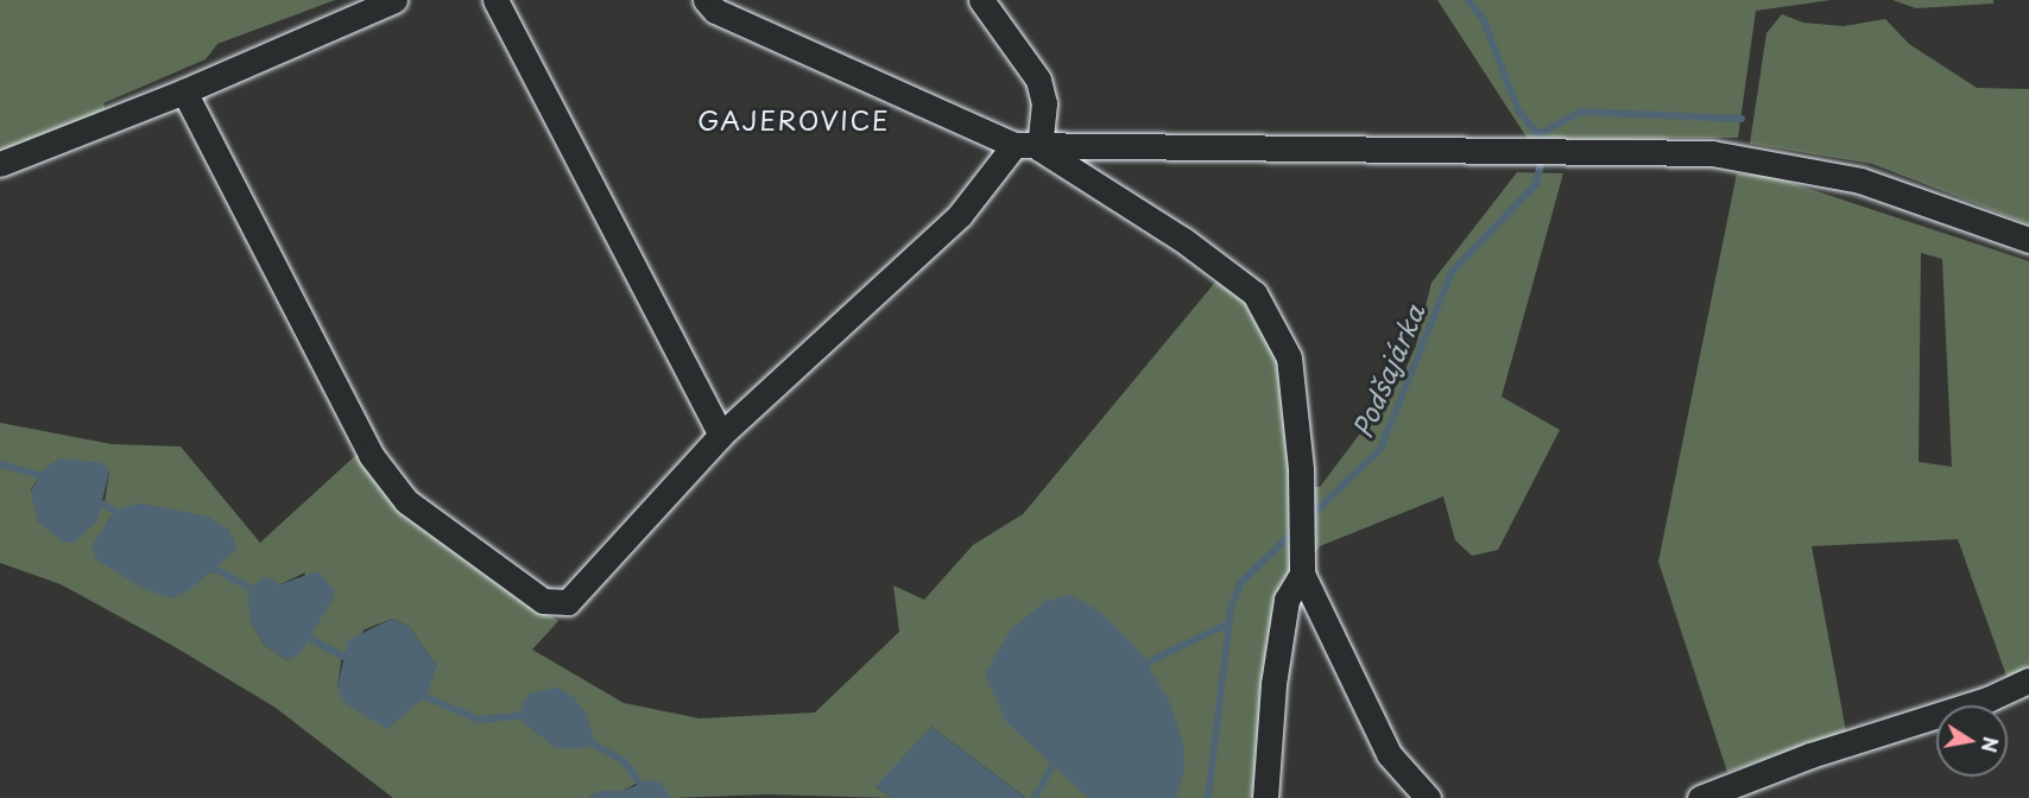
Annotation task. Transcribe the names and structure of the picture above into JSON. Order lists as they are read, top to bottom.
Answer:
{
  "districts": ["GAJEROVICE"],
  "water": ["Podšajárka"],
  "north": "right"
}
